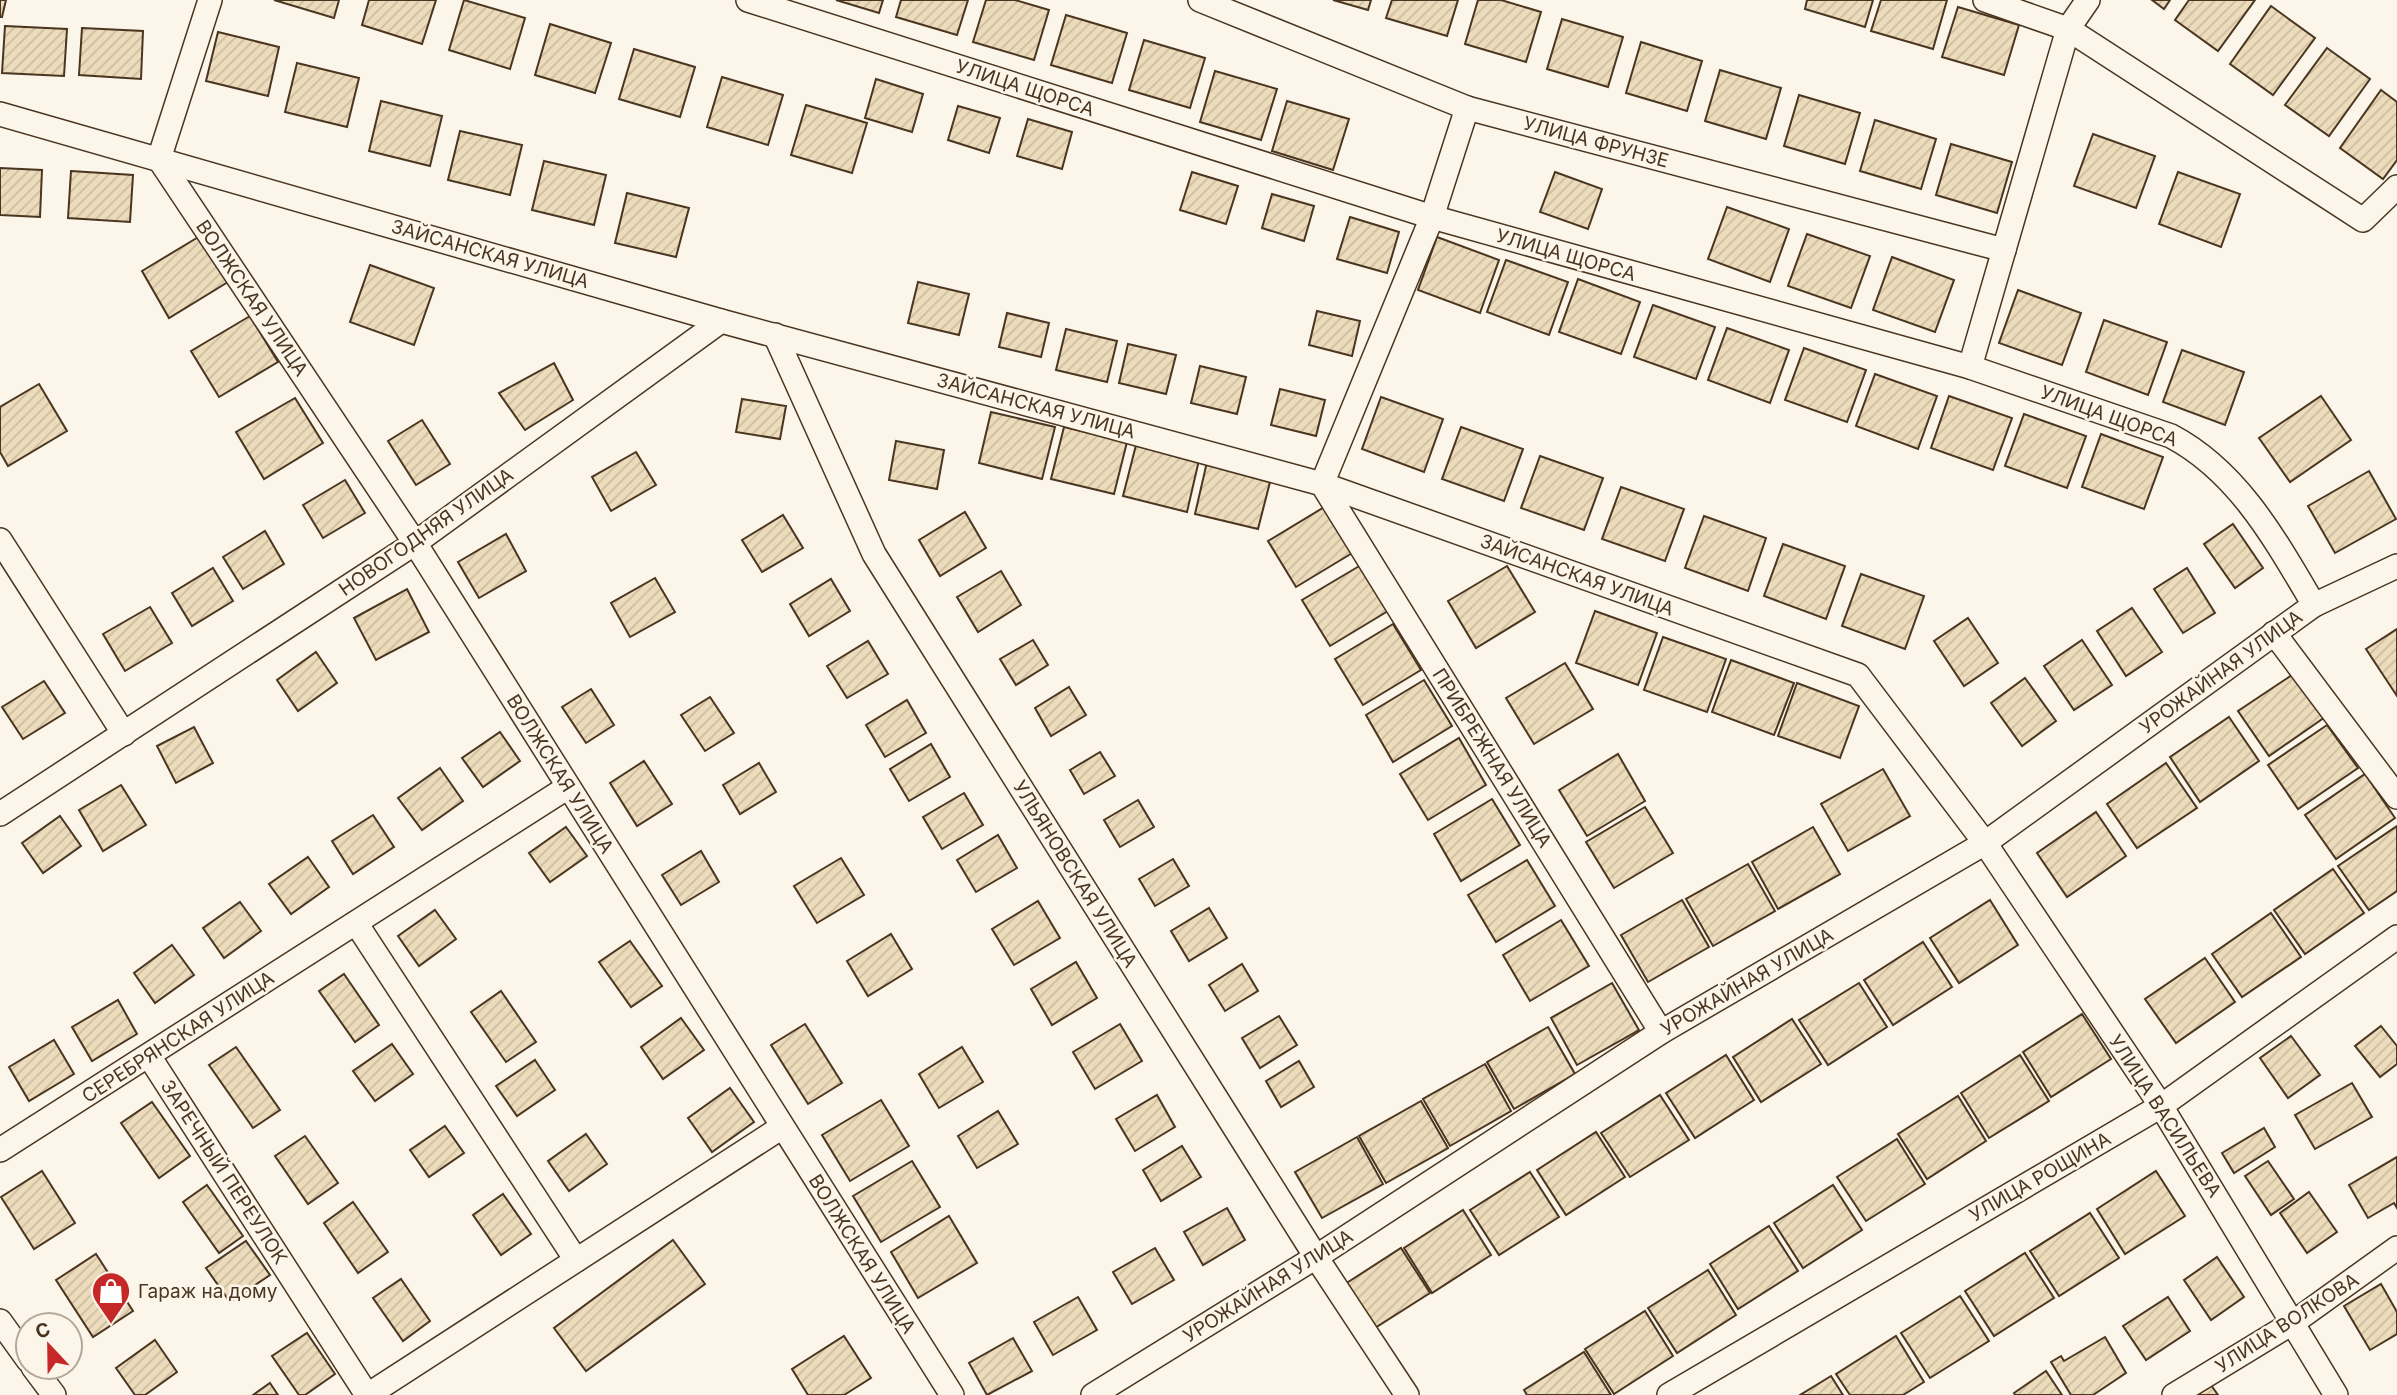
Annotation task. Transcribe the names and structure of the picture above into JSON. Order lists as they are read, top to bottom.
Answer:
{
  "streets": {
    "street": [
      "УЛИЦА ЩОРСА",
      "УЛИЦА ФРУНЗЕ",
      "ЗАЙСАНСКАЯ УЛИЦА",
      "ВОЛЖСКАЯ УЛИЦА",
      "НОВОГОДНЯЯ УЛИЦА",
      "УРОЖАЙНАЯ УЛИЦА",
      "ПРИБРЕЖНАЯ УЛИЦА",
      "УЛЬЯНОВСКАЯ УЛИЦА",
      "СЕРЕБРЯНСКАЯ УЛИЦА",
      "УЛИЦА ВАСИЛЬЕВА",
      "ЗАРЕЧНЫЙ ПЕРЕУЛОК",
      "УЛИЦА РОЩИНА",
      "УЛИЦА ВОЛКОВА"
    ]
  },
  "crossings": [
    ["УЛИЦА ЩОРСА", "УРОЖАЙНАЯ УЛИЦА"],
    ["ЗАЙСАНСКАЯ УЛИЦА", "ВОЛЖСКАЯ УЛИЦА"],
    ["ЗАЙСАНСКАЯ УЛИЦА", "НОВОГОДНЯЯ УЛИЦА"],
    ["ЗАЙСАНСКАЯ УЛИЦА", "УРОЖАЙНАЯ УЛИЦА"],
    ["ЗАЙСАНСКАЯ УЛИЦА", "ПРИБРЕЖНАЯ УЛИЦА"],
    ["ЗАЙСАНСКАЯ УЛИЦА", "УЛЬЯНОВСКАЯ УЛИЦА"],
    ["ЗАЙСАНСКАЯ УЛИЦА", "УЛИЦА ВАСИЛЬЕВА"],
    ["ВОЛЖСКАЯ УЛИЦА", "НОВОГОДНЯЯ УЛИЦА"],
    ["ВОЛЖСКАЯ УЛИЦА", "СЕРЕБРЯНСКАЯ УЛИЦА"],
    ["УРОЖАЙНАЯ УЛИЦА", "ПРИБРЕЖНАЯ УЛИЦА"],
    ["УРОЖАЙНАЯ УЛИЦА", "УЛЬЯНОВСКАЯ УЛИЦА"],
    ["УРОЖАЙНАЯ УЛИЦА", "УЛИЦА ВАСИЛЬЕВА"],
    ["СЕРЕБРЯНСКАЯ УЛИЦА", "ЗАРЕЧНЫЙ ПЕРЕУЛОК"],
    ["УЛИЦА ВАСИЛЬЕВА", "УЛИЦА РОЩИНА"],
    ["УЛИЦА ВАСИЛЬЕВА", "УЛИЦА ВОЛКОВА"]
  ],
  "places": {
    "shop": ["Гараж на дому"]
  },
  "north": "top"
}
